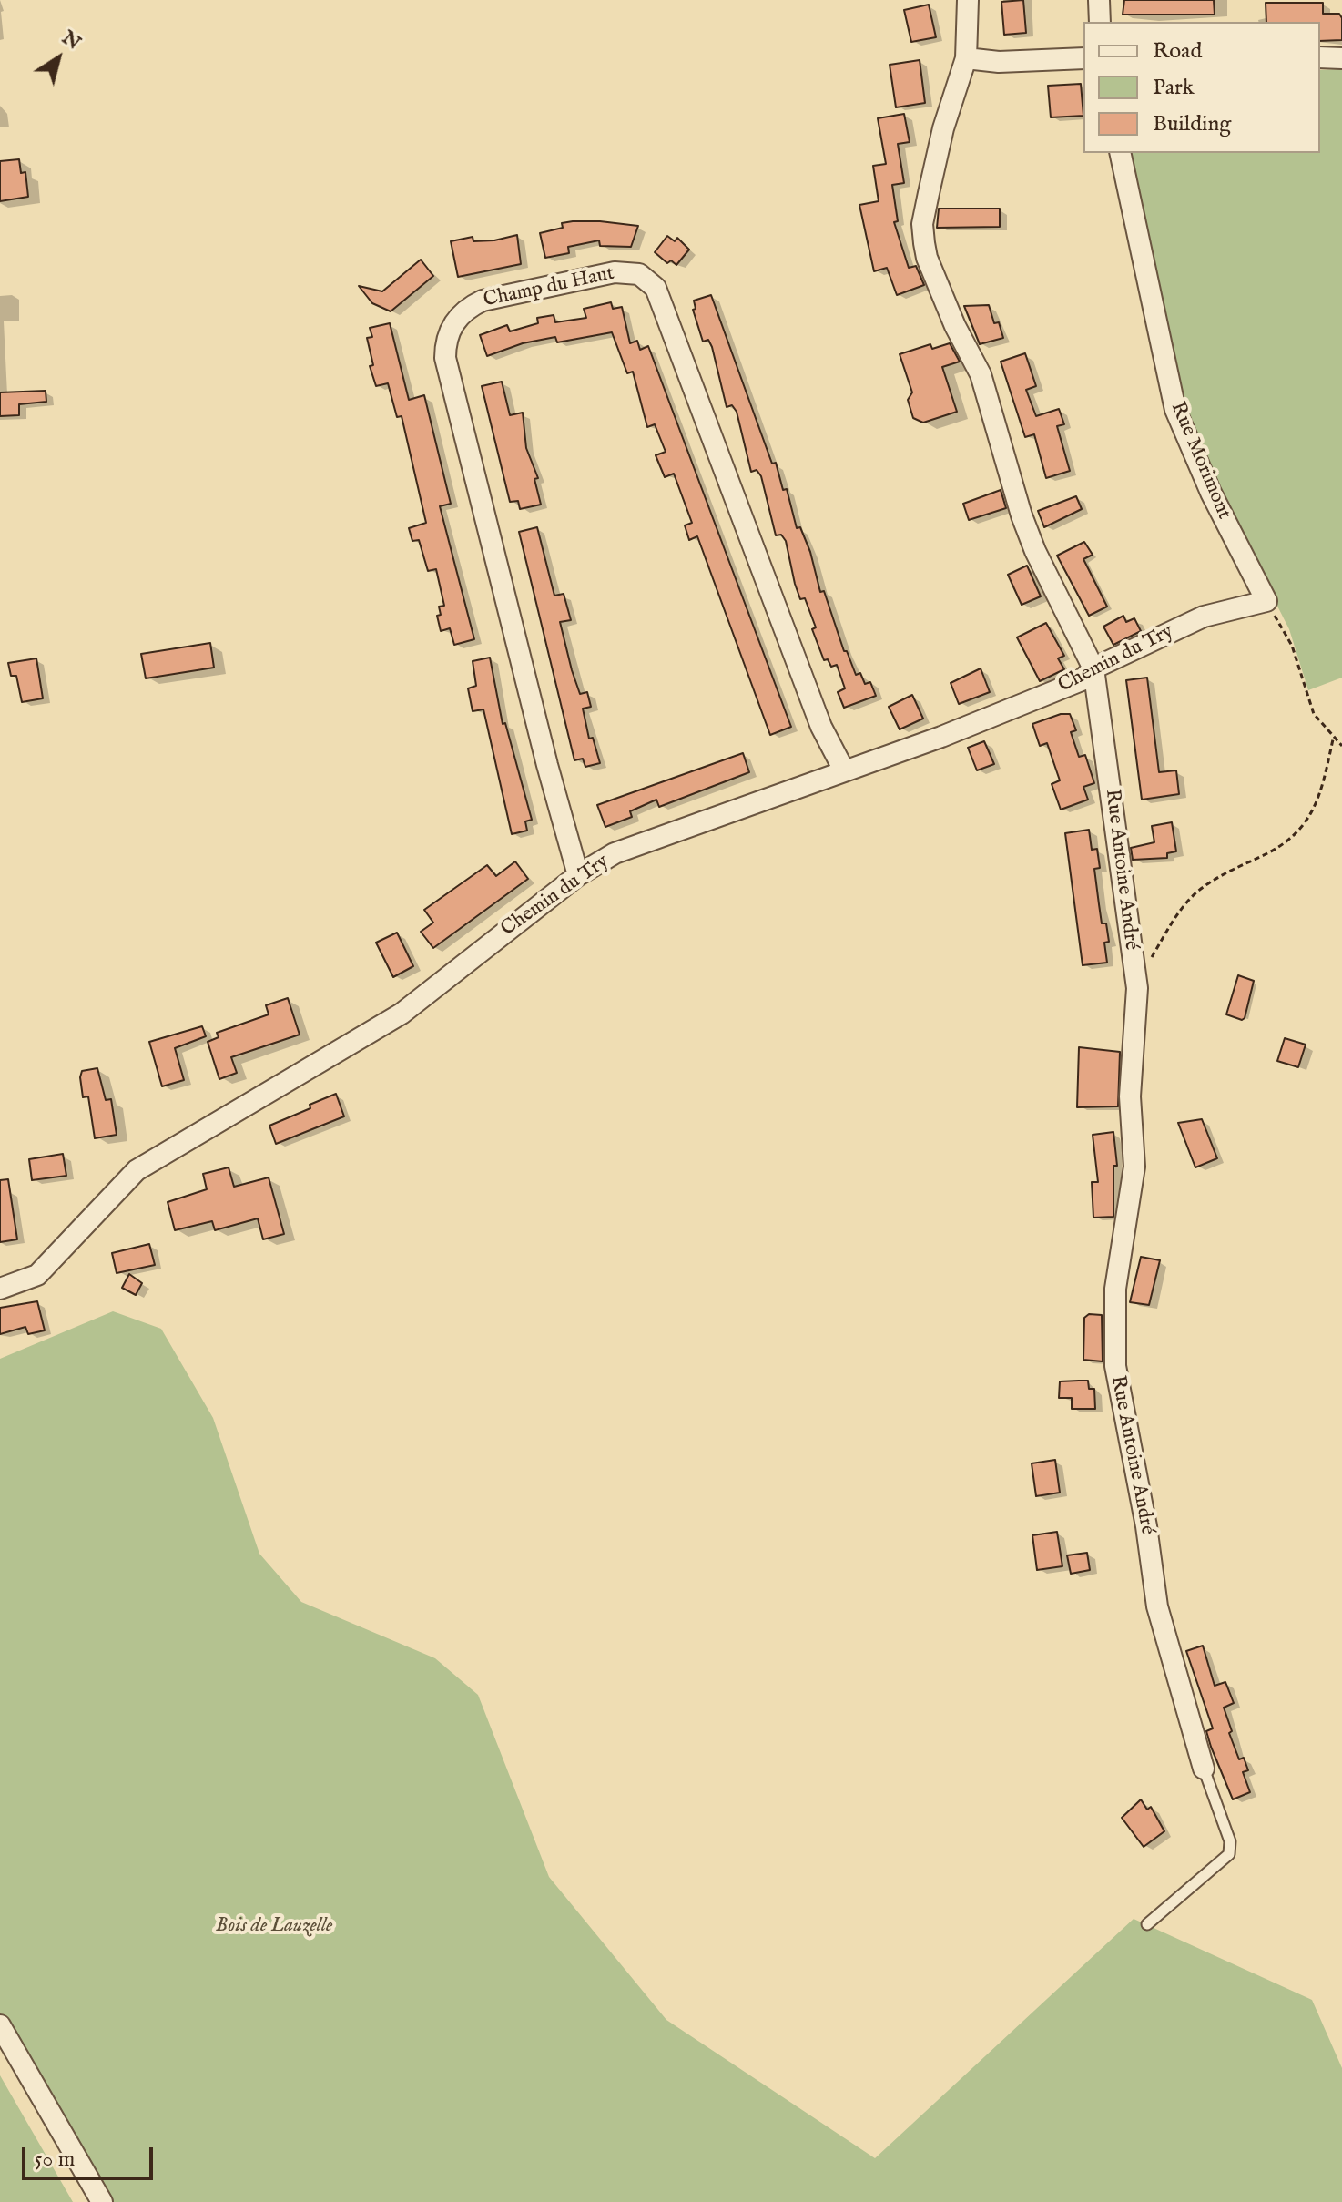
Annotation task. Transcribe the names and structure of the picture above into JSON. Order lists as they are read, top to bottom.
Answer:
{
  "streets": {
    "street": [
      "Champ du Haut",
      "Rue Morimont",
      "Chemin du Try",
      "Rue Antoine André"
    ]
  },
  "crossings": [
    ["Champ du Haut", "Chemin du Try"],
    ["Rue Morimont", "Chemin du Try"],
    ["Chemin du Try", "Rue Antoine André"]
  ],
  "parks": ["Bois de Lauzelle"],
  "legend": ["Road", "Park", "Building"],
  "scale_bar": "50 m",
  "north": "top right"
}
